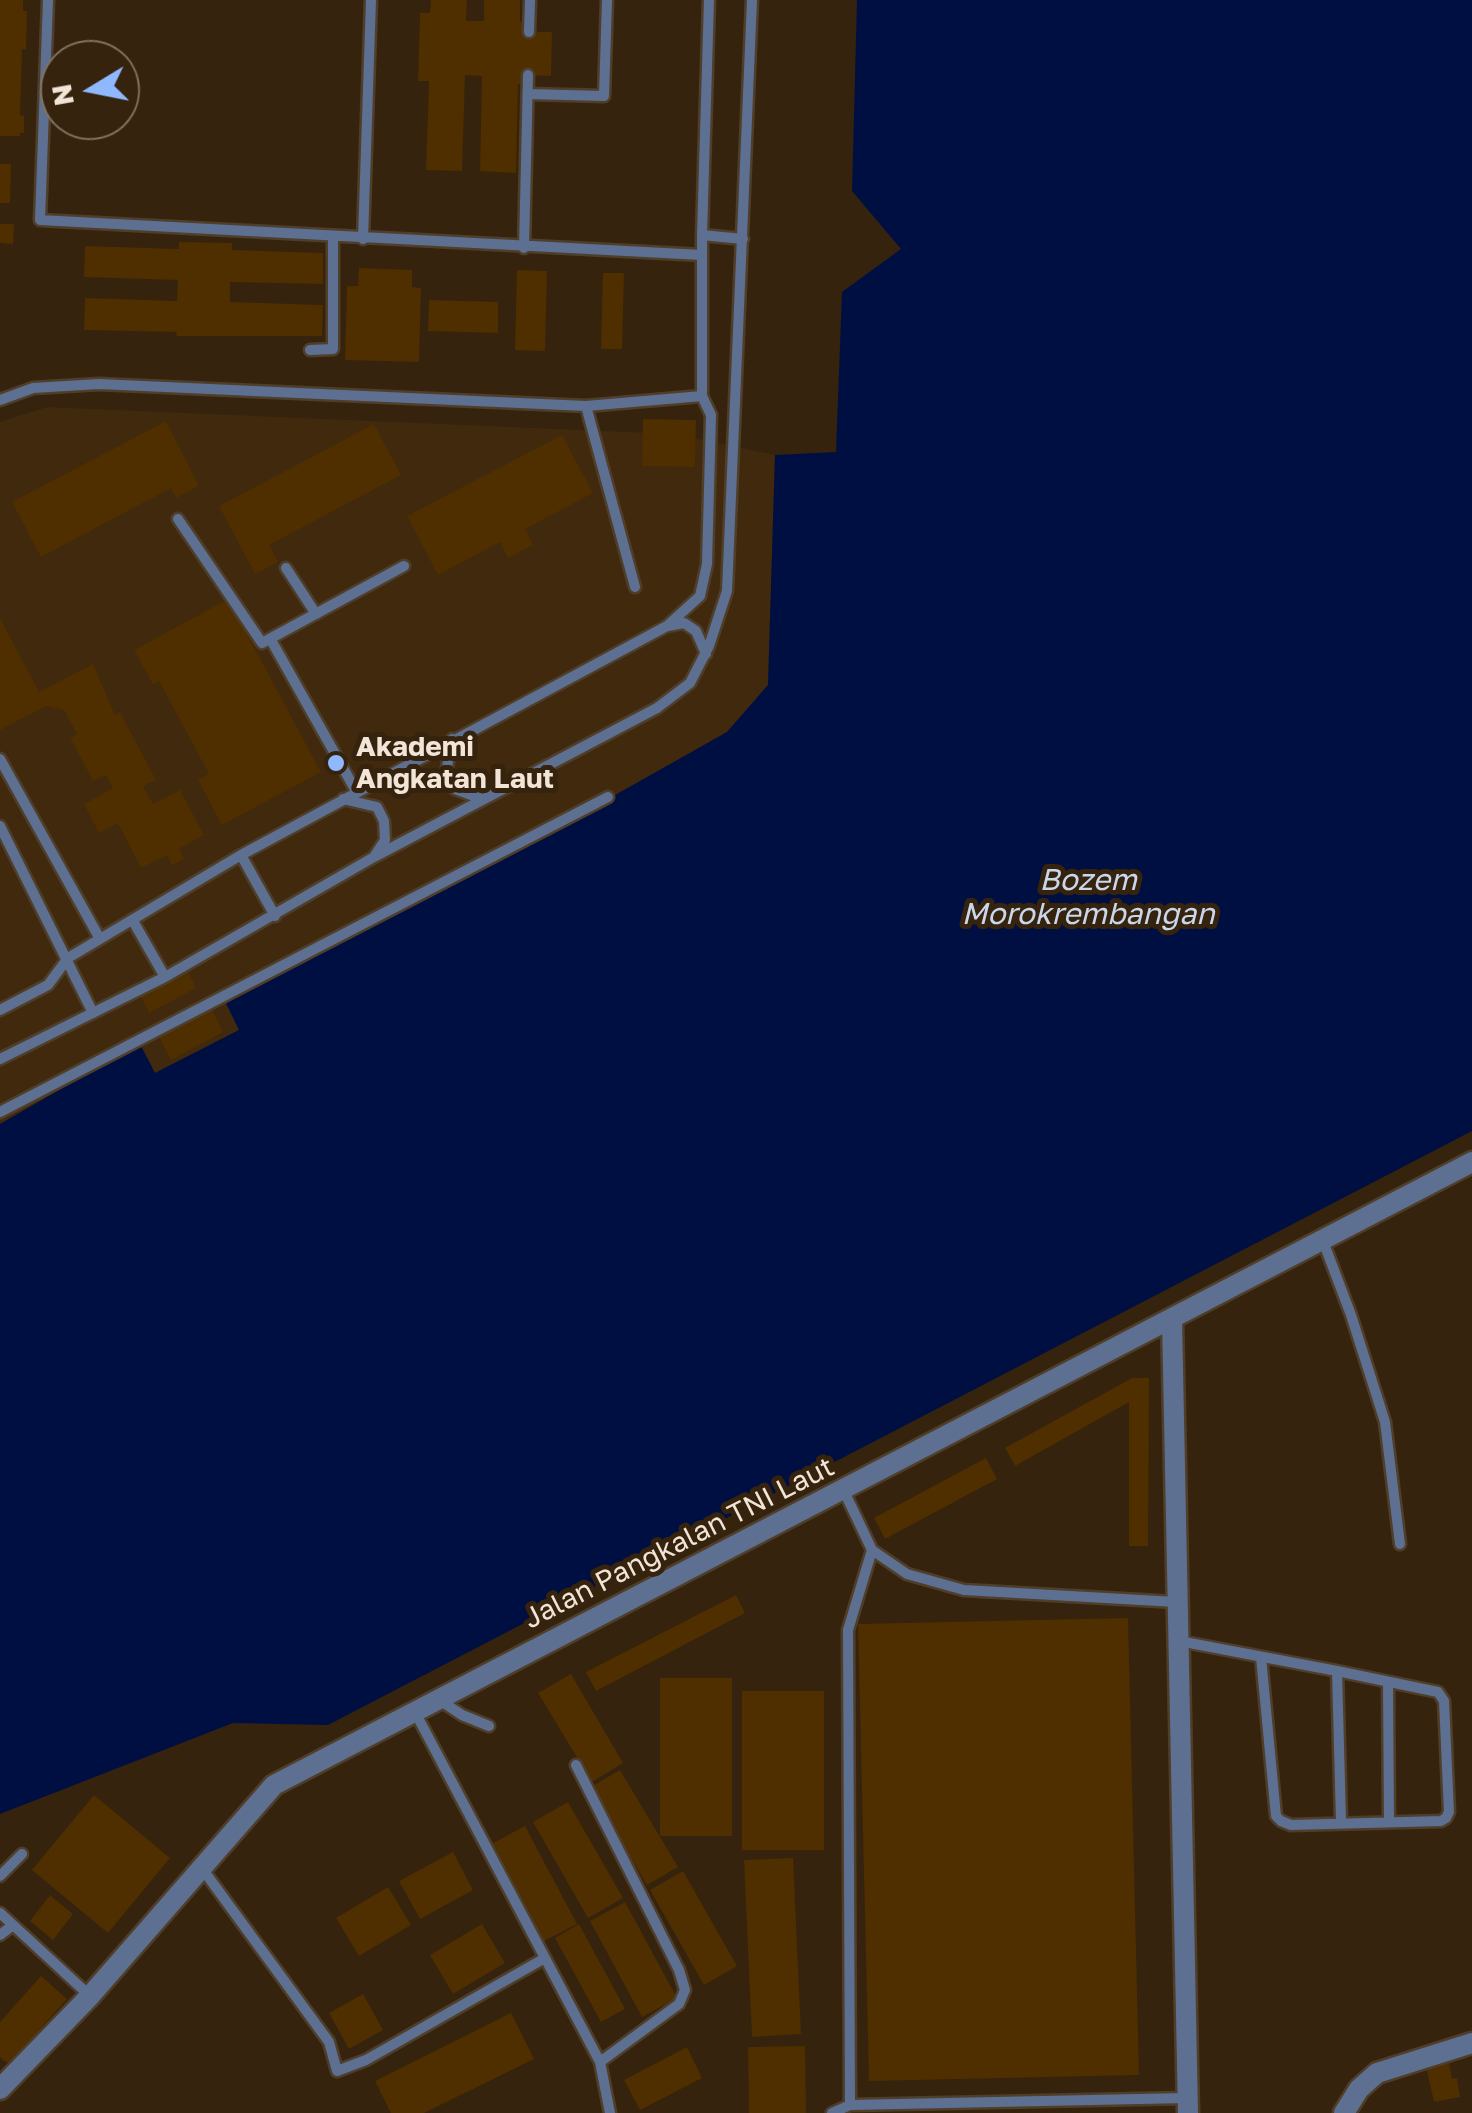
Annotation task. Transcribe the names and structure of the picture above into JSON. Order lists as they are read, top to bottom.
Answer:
{
  "streets": {
    "street": ["Jalan Pangkalan TNI Laut"]
  },
  "water": ["Bozem Morokrembangan"],
  "places": ["Akademi Angkatan Laut"],
  "north": "left"
}
